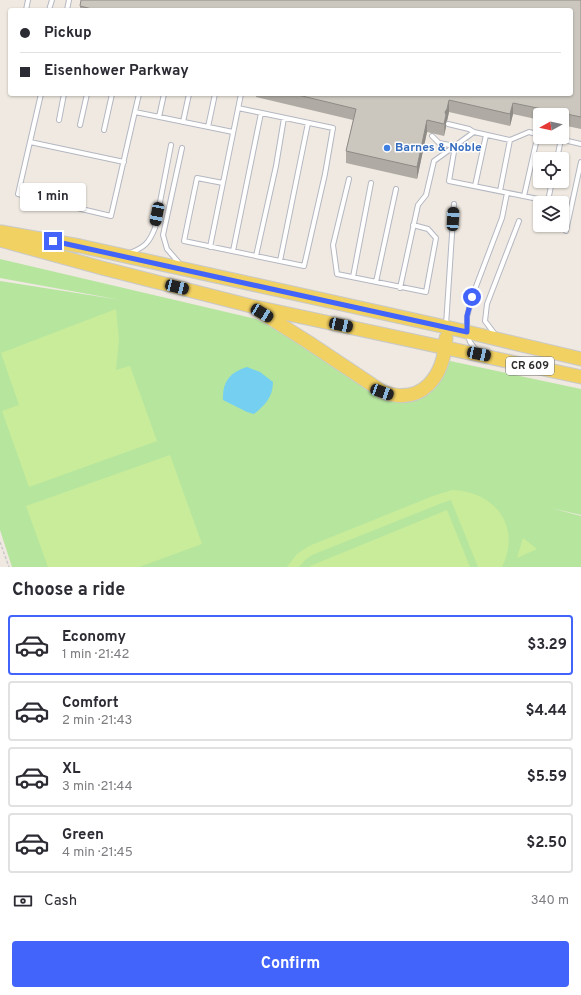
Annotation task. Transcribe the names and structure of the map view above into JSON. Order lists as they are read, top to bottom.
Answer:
{
  "streets": {
    "main road": ["CR 609"]
  },
  "places": ["Barnes & Noble"],
  "north": "left",
  "page": {
    "banner": ["Pickup", "Eisenhower Parkway"],
    "bubble": "1 min",
    "heading": "Choose a ride",
    "list": [
      {
        "name": "Economy",
        "note": "1 min · 21:42",
        "value": "$3.29"
      },
      {
        "name": "Comfort",
        "note": "2 min · 21:43",
        "value": "$4.44"
      },
      {
        "name": "XL",
        "note": "3 min · 21:44",
        "value": "$5.59"
      },
      {
        "name": "Green",
        "note": "4 min · 21:45",
        "value": "$2.50"
      }
    ],
    "pay": ["Cash", "340 m"],
    "buttons": "Confirm"
  }
}
